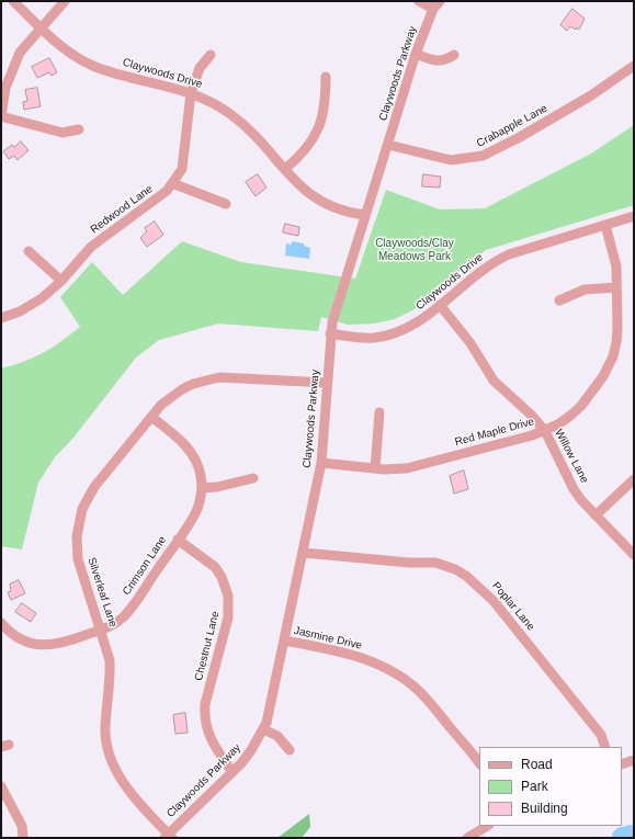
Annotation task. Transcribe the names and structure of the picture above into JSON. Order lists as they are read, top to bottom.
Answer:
{
  "streets": {
    "street": [
      "Claywoods Drive",
      "Claywoods Parkway",
      "Crabapple Lane",
      "Redwood Lane",
      "Red Maple Drive",
      "Willow Lane",
      "Crimson Lane",
      "Silverleaf Lane",
      "Poplar Lane",
      "Jasmine Drive",
      "Chestnut Lane"
    ]
  },
  "crossings": [
    ["Claywoods Drive", "Claywoods Parkway"],
    ["Claywoods Drive", "Redwood Lane"],
    ["Claywoods Drive", "Red Maple Drive"],
    ["Claywoods Drive", "Willow Lane"],
    ["Claywoods Parkway", "Crabapple Lane"],
    ["Claywoods Parkway", "Red Maple Drive"],
    ["Claywoods Parkway", "Silverleaf Lane"],
    ["Claywoods Parkway", "Poplar Lane"],
    ["Claywoods Parkway", "Jasmine Drive"],
    ["Claywoods Parkway", "Chestnut Lane"],
    ["Red Maple Drive", "Willow Lane"],
    ["Crimson Lane", "Silverleaf Lane"],
    ["Crimson Lane", "Chestnut Lane"]
  ],
  "parks": ["Claywoods/Clay Meadows Park"],
  "legend": ["Road", "Park", "Building"]
}
